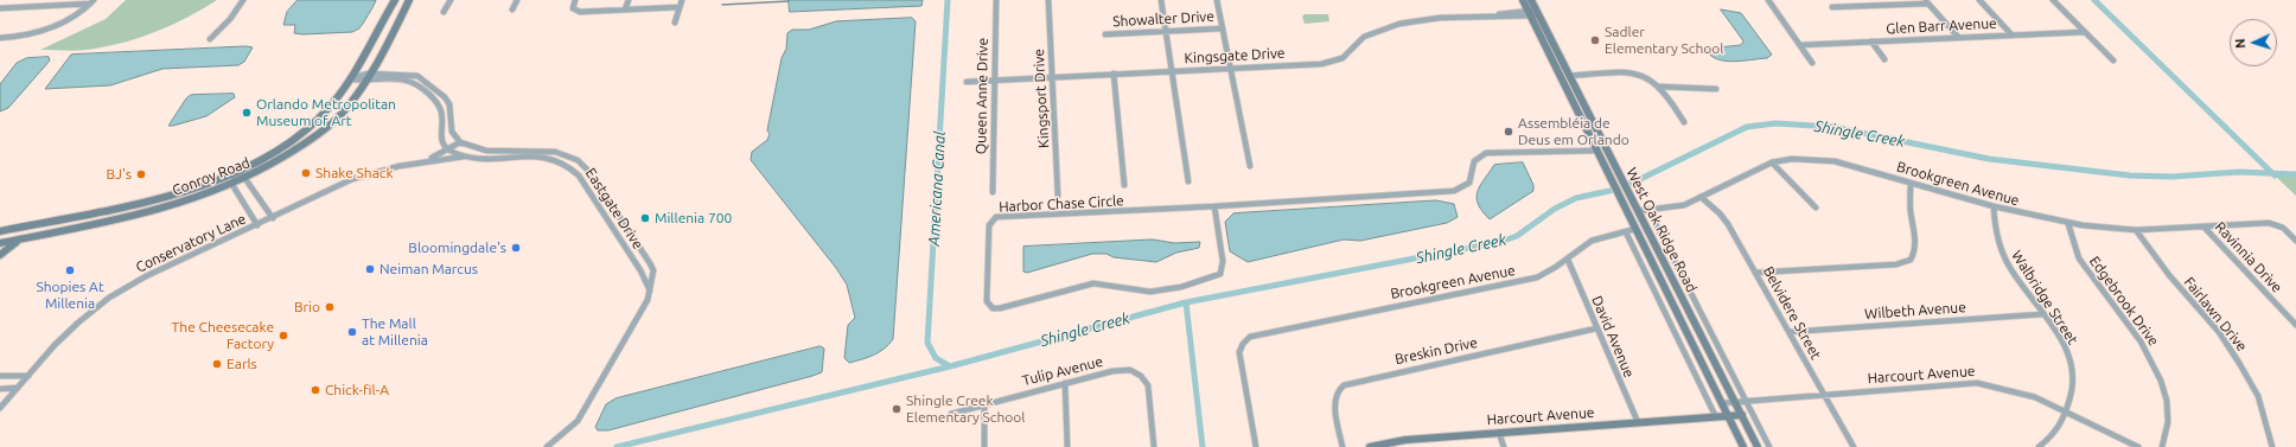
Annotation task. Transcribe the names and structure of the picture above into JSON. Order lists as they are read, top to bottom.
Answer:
{
  "streets": {
    "street": [
      "Showalter Drive",
      "Glen Barr Avenue",
      "Kingsgate Drive",
      "Queen Anne Drive",
      "Kingsport Drive",
      "Conroy Road",
      "Brookgreen Avenue",
      "Harbor Chase Circle",
      "Eastgate Drive",
      "West Oak Ridge Road",
      "Conservatory Lane",
      "Ravinnia Drive",
      "Walbridge Street",
      "Edgebrook Drive",
      "Wilbeth Avenue",
      "Belvidere Street",
      "Fairlawn Drive",
      "David Avenue",
      "Breskin Drive",
      "Tulip Avenue",
      "Harcourt Avenue"
    ]
  },
  "crossings": [
    ["Kingsgate Drive", "Queen Anne Drive"],
    ["Kingsgate Drive", "Kingsport Drive"],
    ["Kingsgate Drive", "West Oak Ridge Road"],
    ["Brookgreen Avenue", "West Oak Ridge Road"],
    ["Brookgreen Avenue", "Ravinnia Drive"],
    ["Brookgreen Avenue", "Walbridge Street"],
    ["Brookgreen Avenue", "Edgebrook Drive"],
    ["Brookgreen Avenue", "Belvidere Street"],
    ["Brookgreen Avenue", "Fairlawn Drive"],
    ["Brookgreen Avenue", "David Avenue"],
    ["Harbor Chase Circle", "West Oak Ridge Road"],
    ["West Oak Ridge Road", "Harcourt Avenue"],
    ["Walbridge Street", "Wilbeth Avenue"],
    ["Walbridge Street", "Harcourt Avenue"],
    ["Wilbeth Avenue", "Belvidere Street"],
    ["Belvidere Street", "Harcourt Avenue"],
    ["David Avenue", "Breskin Drive"],
    ["David Avenue", "Harcourt Avenue"]
  ],
  "water": ["Shingle Creek", "Americana Canal"],
  "places": [
    "Sadler Elementary School",
    "Orlando Metropolitan Museum of Art",
    "Assembléia de Deus em Orlando",
    "Shake Shack",
    "BJ's",
    "Millenia 700",
    "Bloomingdale's",
    "Neiman Marcus",
    "Shopies At Millenia",
    "Brio",
    "The Mall at Millenia",
    "The Cheesecake Factory",
    "Earls",
    "Chick-fil-A",
    "Shingle Creek Elementary School"
  ],
  "north": "left"
}
